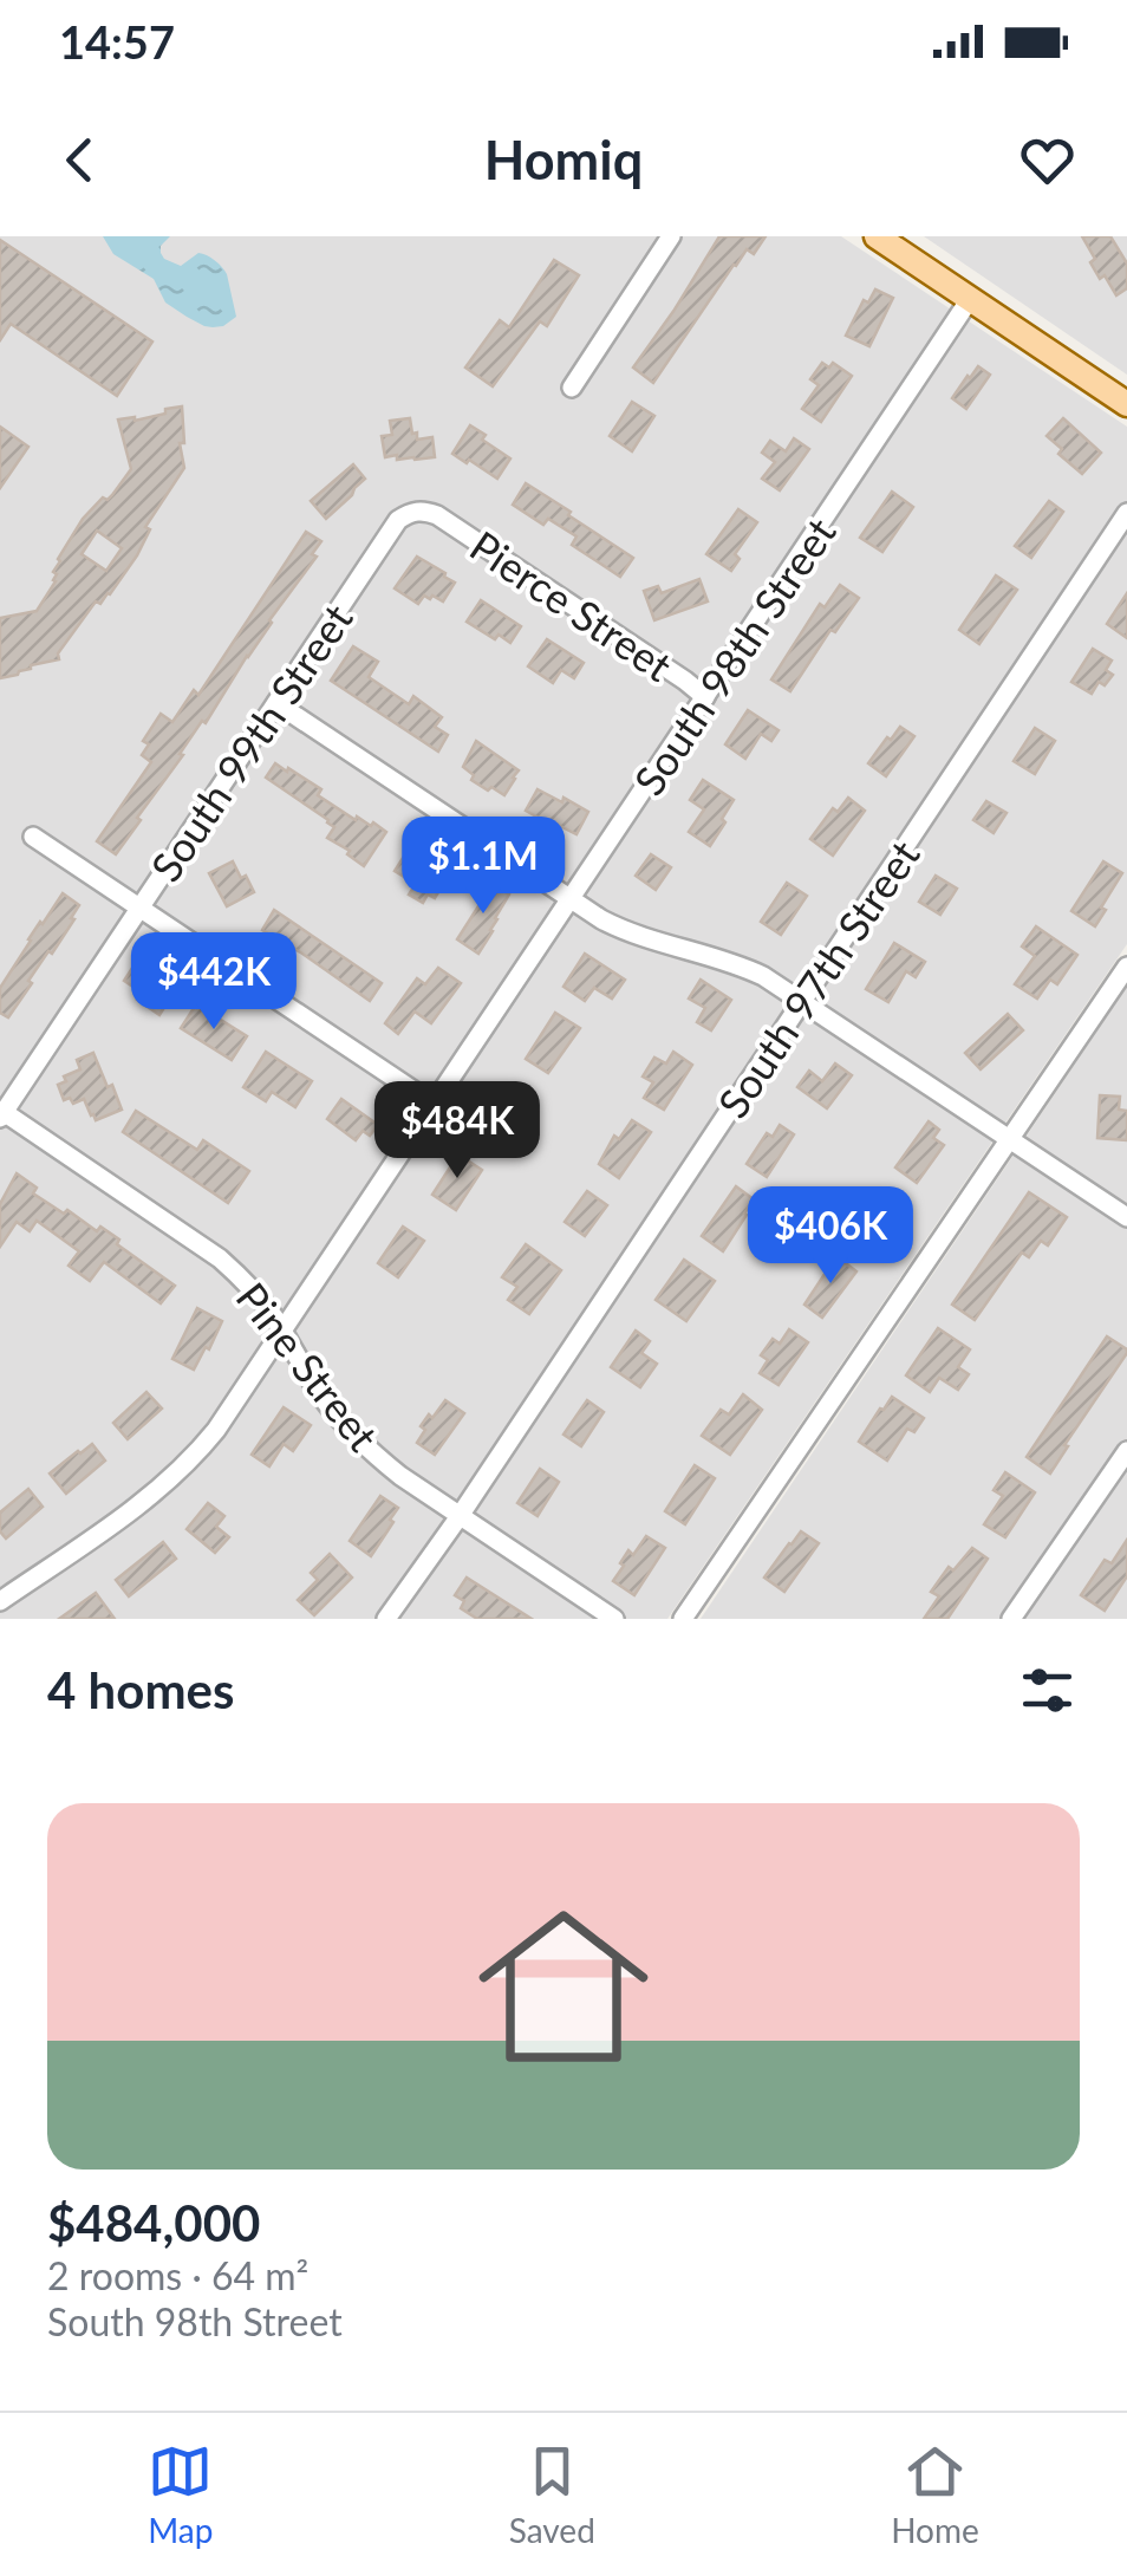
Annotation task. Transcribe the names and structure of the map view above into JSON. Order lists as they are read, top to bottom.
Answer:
{
  "streets": {
    "street": [
      "Pierce Street",
      "South 98th Street",
      "South 99th Street",
      "South 97th Street",
      "Pine Street"
    ]
  },
  "crossings": [
    ["Pierce Street", "South 98th Street"],
    ["Pierce Street", "South 99th Street"],
    ["South 98th Street", "Pine Street"],
    ["South 99th Street", "Pine Street"],
    ["South 97th Street", "Pine Street"]
  ],
  "page": {
    "status": "14:57",
    "header": "Homiq",
    "price": [
      "$1.1M",
      "$442K",
      "$484K",
      "$406K"
    ],
    "heading": "4 homes",
    "list": [
      {
        "name": "$484,000",
        "note": "2 rooms · 64 m² · South 98th Street"
      }
    ],
    "tabs": ["Map", "Saved", "Home"]
  }
}
